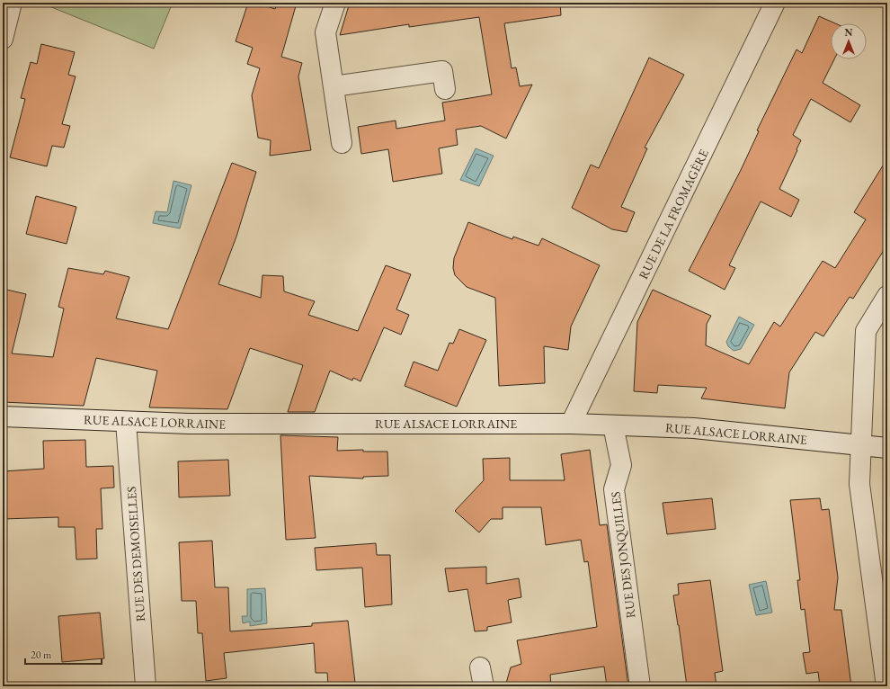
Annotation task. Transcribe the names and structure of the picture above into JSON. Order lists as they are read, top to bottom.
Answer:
{
  "streets": {
    "street": [
      "RUE DE LA FROMAGÈRE",
      "RUE ALSACE LORRAINE",
      "RUE DES DEMOISELLES",
      "RUE DES JONQUILLES"
    ]
  },
  "crossings": [
    ["RUE DE LA FROMAGÈRE", "RUE ALSACE LORRAINE"],
    ["RUE ALSACE LORRAINE", "RUE DES DEMOISELLES"],
    ["RUE ALSACE LORRAINE", "RUE DES JONQUILLES"]
  ],
  "scale_bar": "20 m",
  "north": "top"
}
